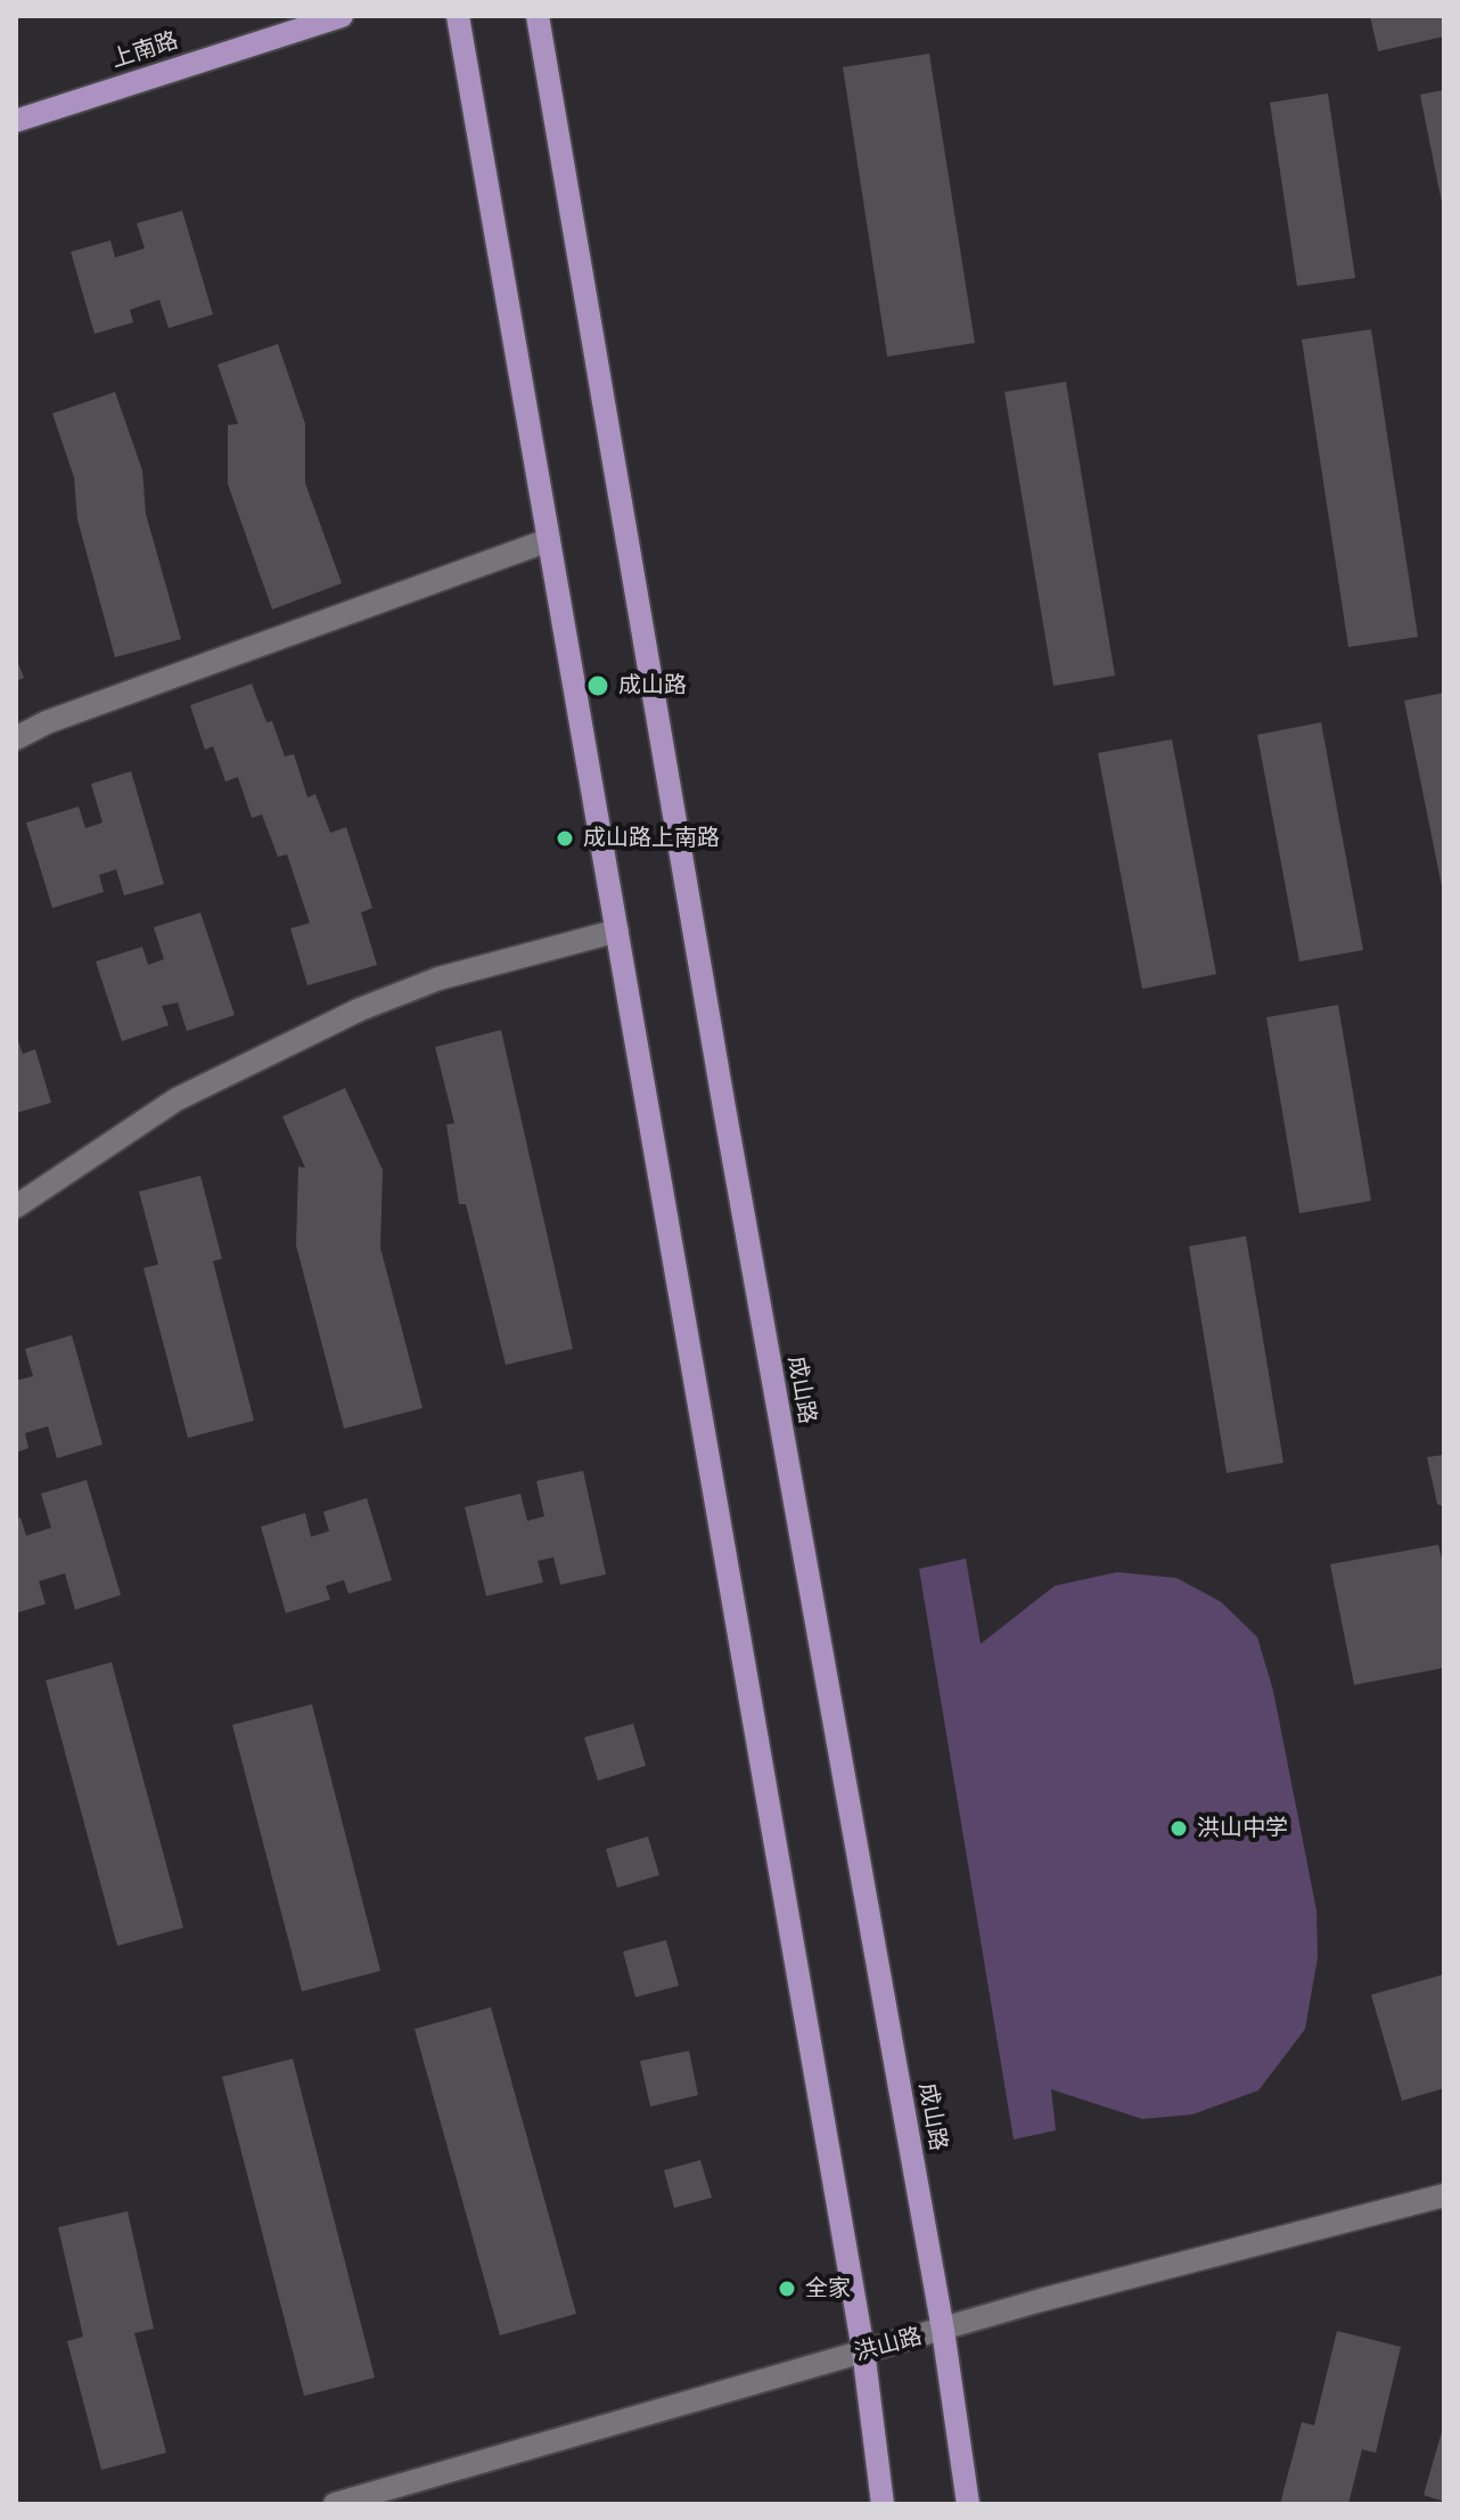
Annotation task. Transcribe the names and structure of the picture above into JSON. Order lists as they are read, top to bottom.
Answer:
{
  "streets": {
    "main road": ["上南路", "成山路"],
    "street": ["洪山路"]
  },
  "crossings": [
    ["成山路", "洪山路"]
  ],
  "places": [
    "成山路",
    "成山路上南路",
    "洪山中学",
    "全家"
  ]
}
